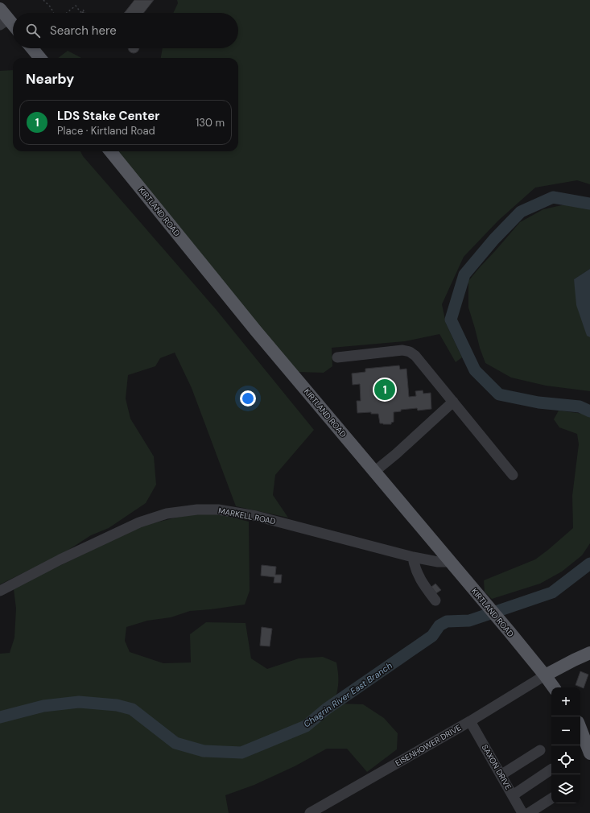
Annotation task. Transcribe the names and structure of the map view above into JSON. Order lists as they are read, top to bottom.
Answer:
{
  "streets": {
    "main road": ["KIRTLAND ROAD"],
    "street": ["MARKELL ROAD", "EISENHOWER DRIVE", "SAXON DRIVE"]
  },
  "crossings": [
    ["KIRTLAND ROAD", "MARKELL ROAD"],
    ["KIRTLAND ROAD", "EISENHOWER DRIVE"],
    ["EISENHOWER DRIVE", "SAXON DRIVE"]
  ],
  "water": ["Chagrin River East Branch"],
  "page": {
    "search": "Search here",
    "heading": "Nearby",
    "list": [
      {
        "mark": "1",
        "name": "LDS Stake Center",
        "note": "Place · Kirtland Road",
        "value": "130 m"
      }
    ],
    "pins": "1",
    "map_buttons": ["+", "−"]
  }
}
